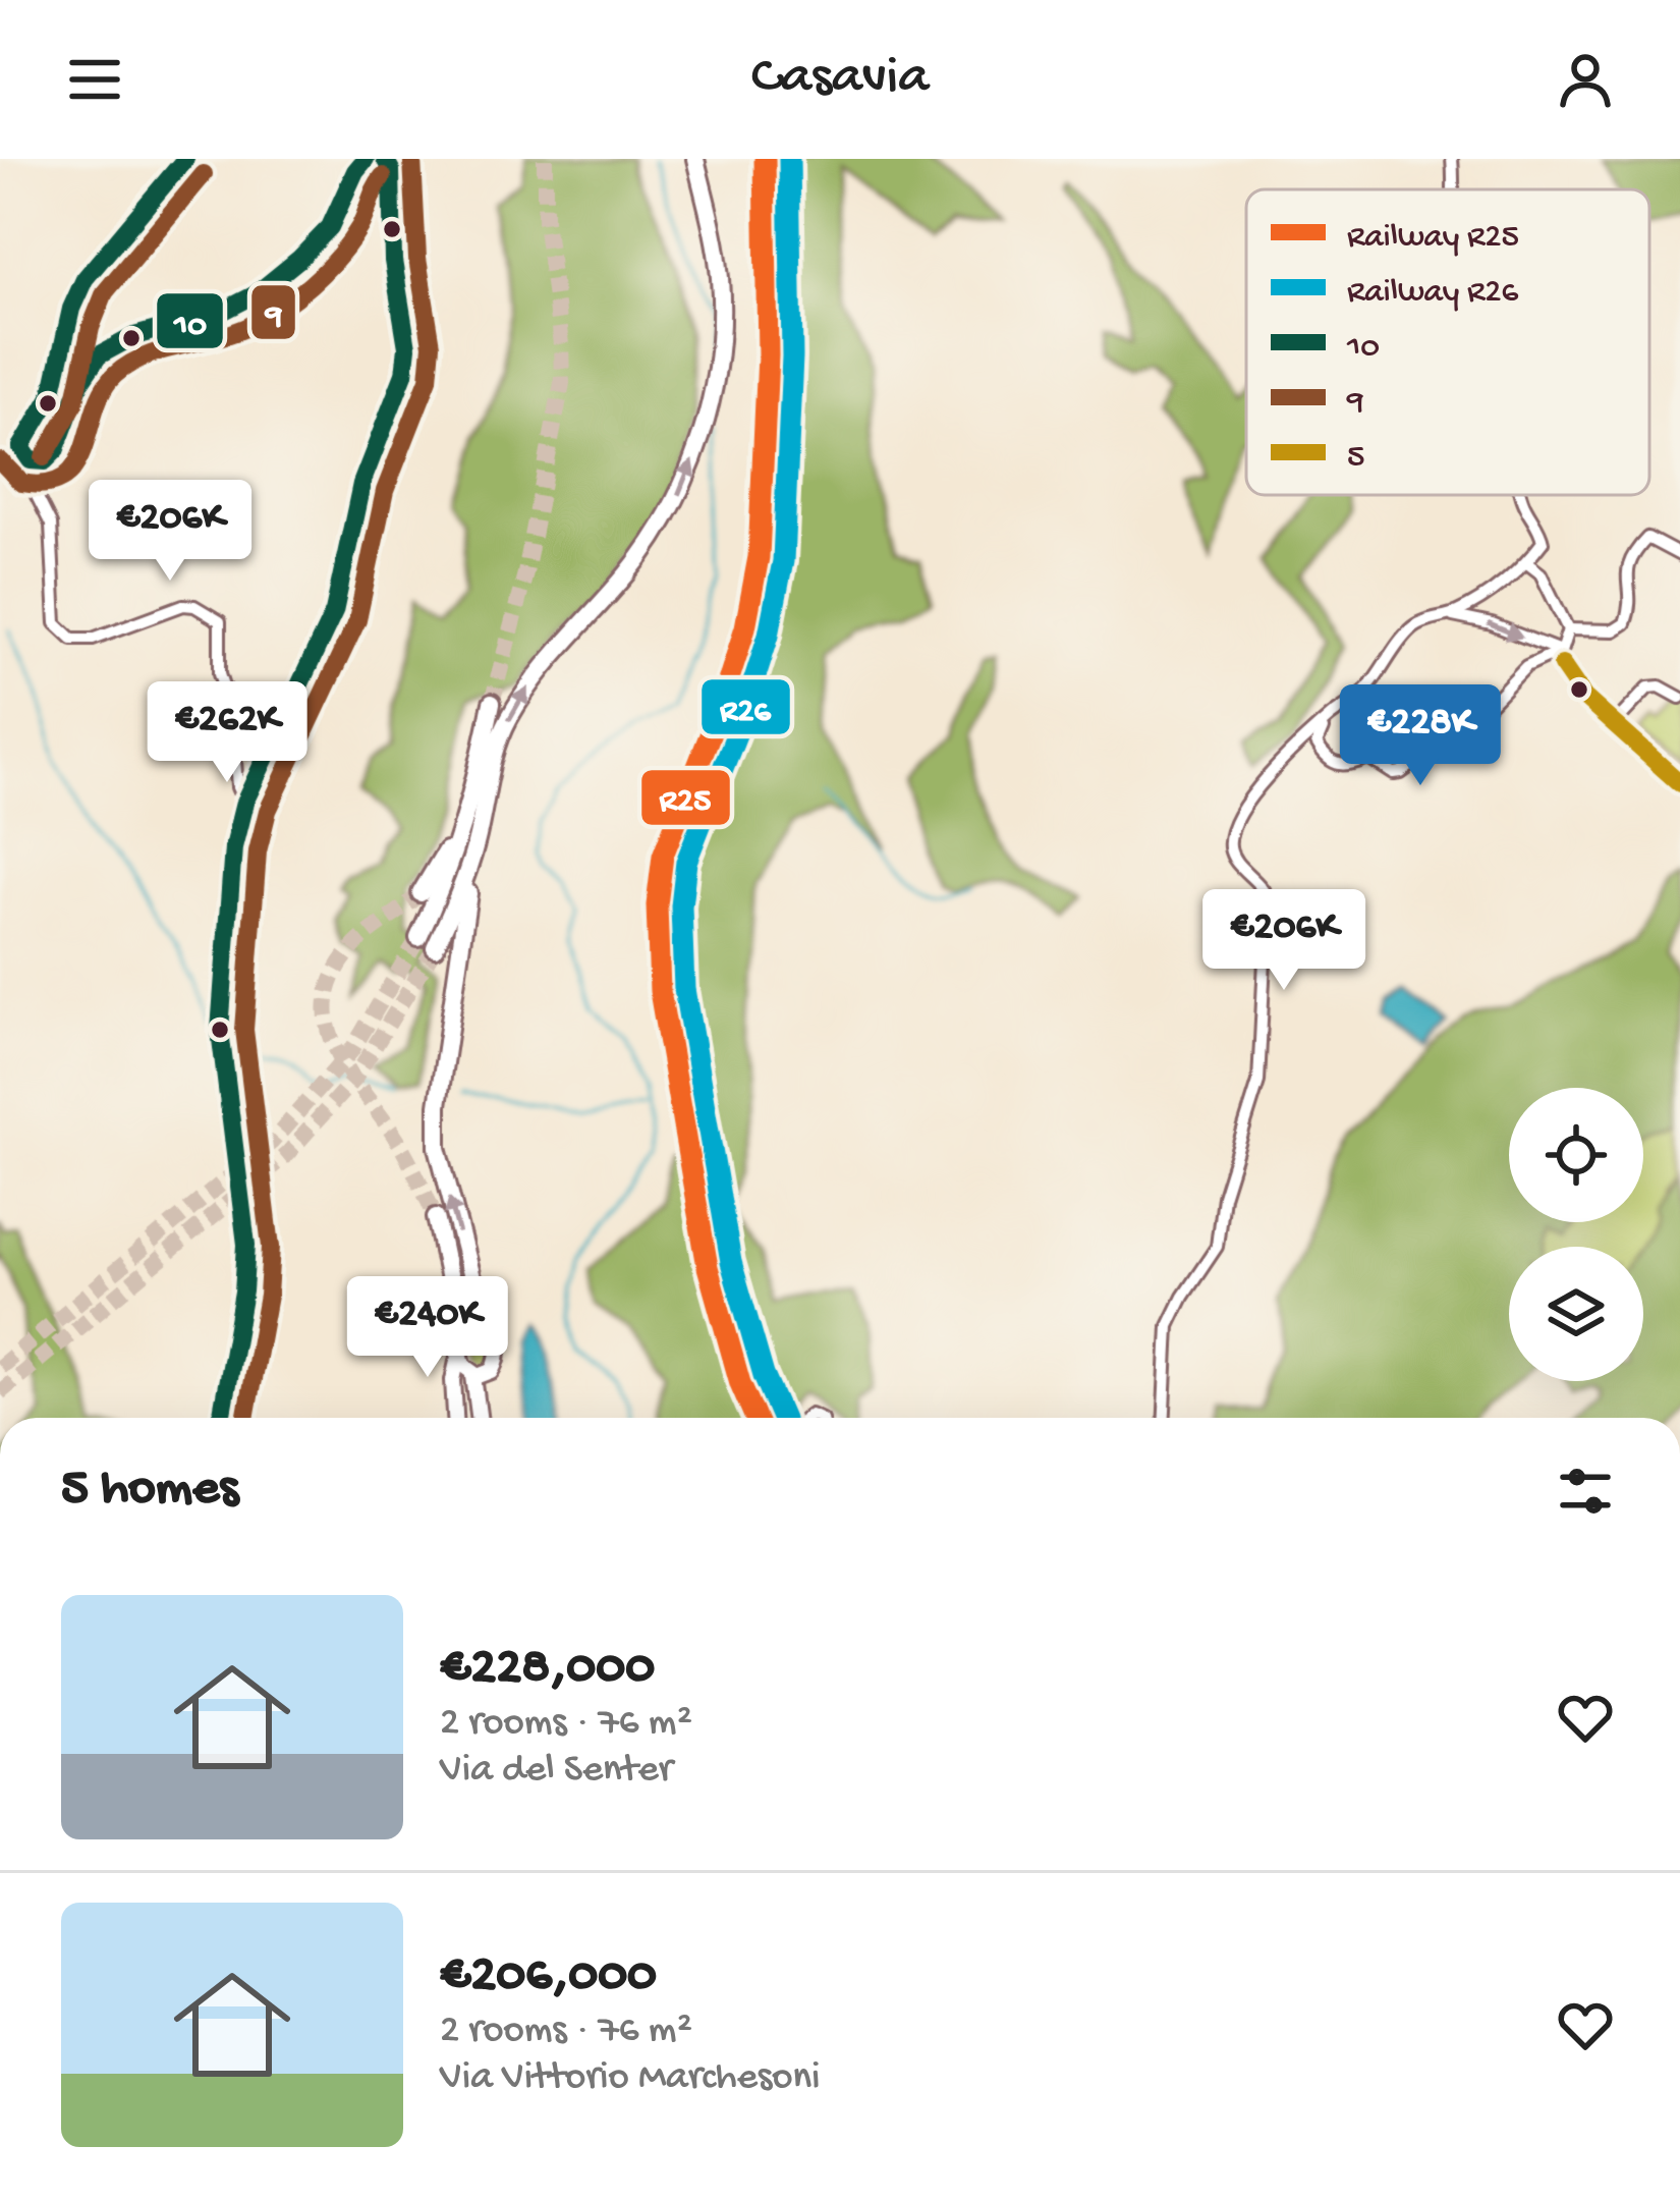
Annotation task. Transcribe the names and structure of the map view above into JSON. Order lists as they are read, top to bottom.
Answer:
{
  "lines": [
    "rail line R25",
    "rail line R26",
    "transit line 10",
    "transit line 9",
    "transit line 5"
  ],
  "legend": [
    "Railway R25",
    "Railway R26",
    "10",
    "9",
    "5"
  ],
  "page": {
    "header": "Casavia",
    "price": [
      "€206K",
      "€262K",
      "€228K",
      "€206K",
      "€240K"
    ],
    "heading": "5 homes",
    "list": [
      {
        "name": "€228,000",
        "note": "2 rooms · 76 m² · Via del Senter"
      },
      {
        "name": "€206,000",
        "note": "2 rooms · 76 m² · Via Vittorio Marchesoni"
      }
    ]
  }
}
